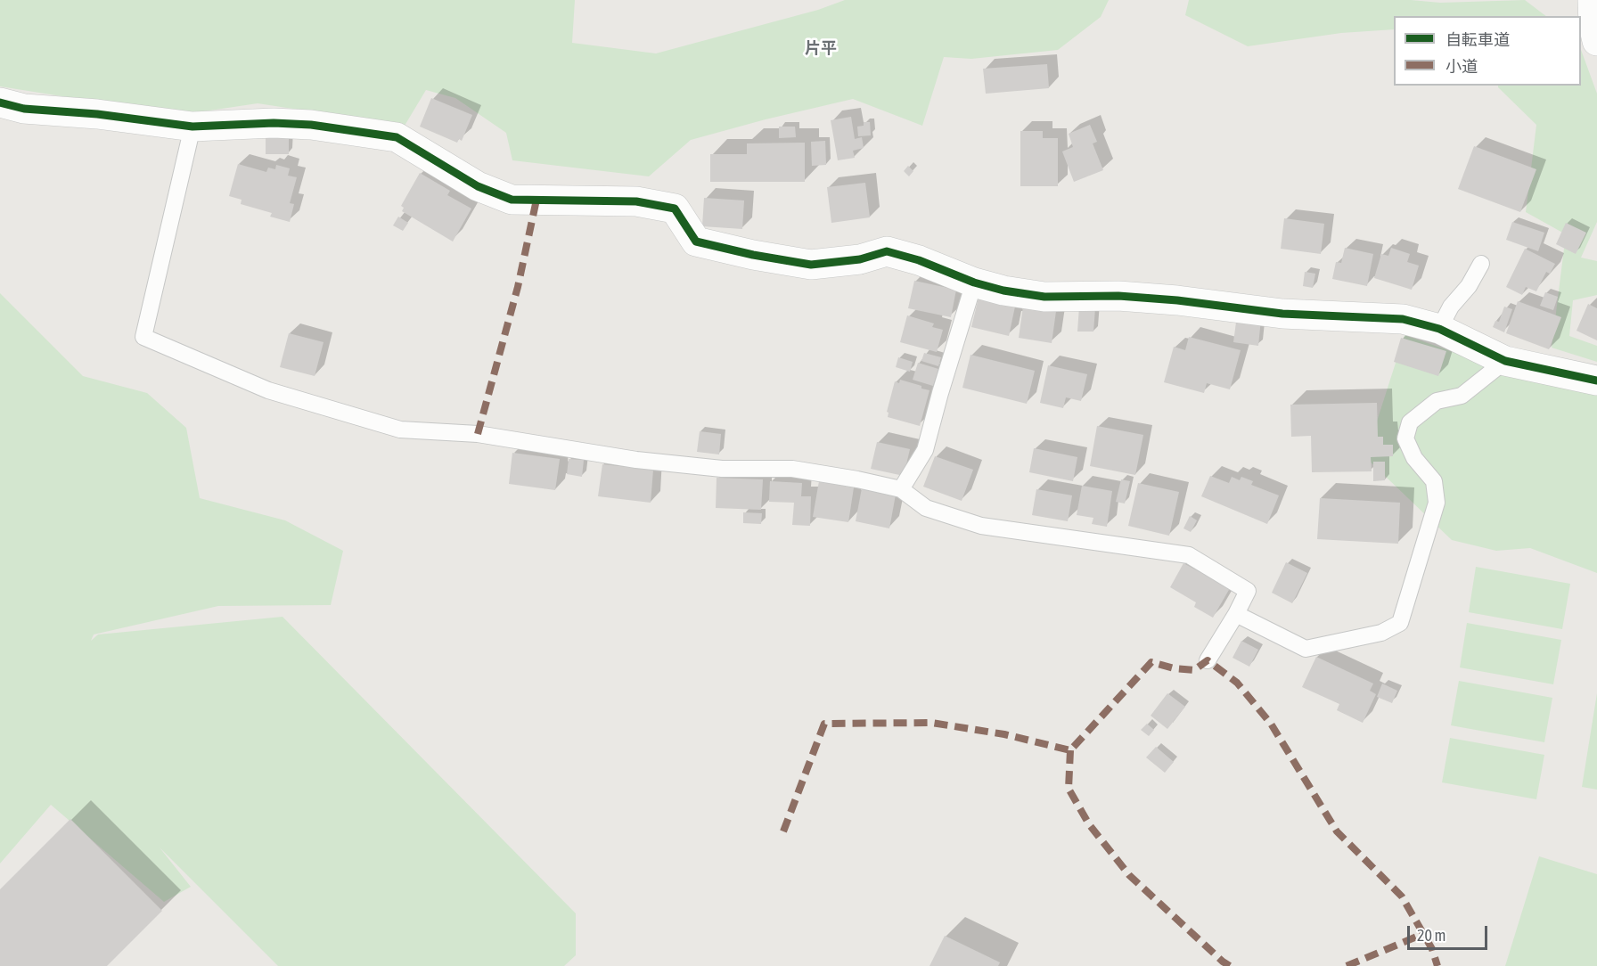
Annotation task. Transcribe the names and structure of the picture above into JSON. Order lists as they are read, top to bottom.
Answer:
{
  "districts": ["片平"],
  "legend": ["自転車道", "小道"],
  "scale_bar": "20 m"
}
